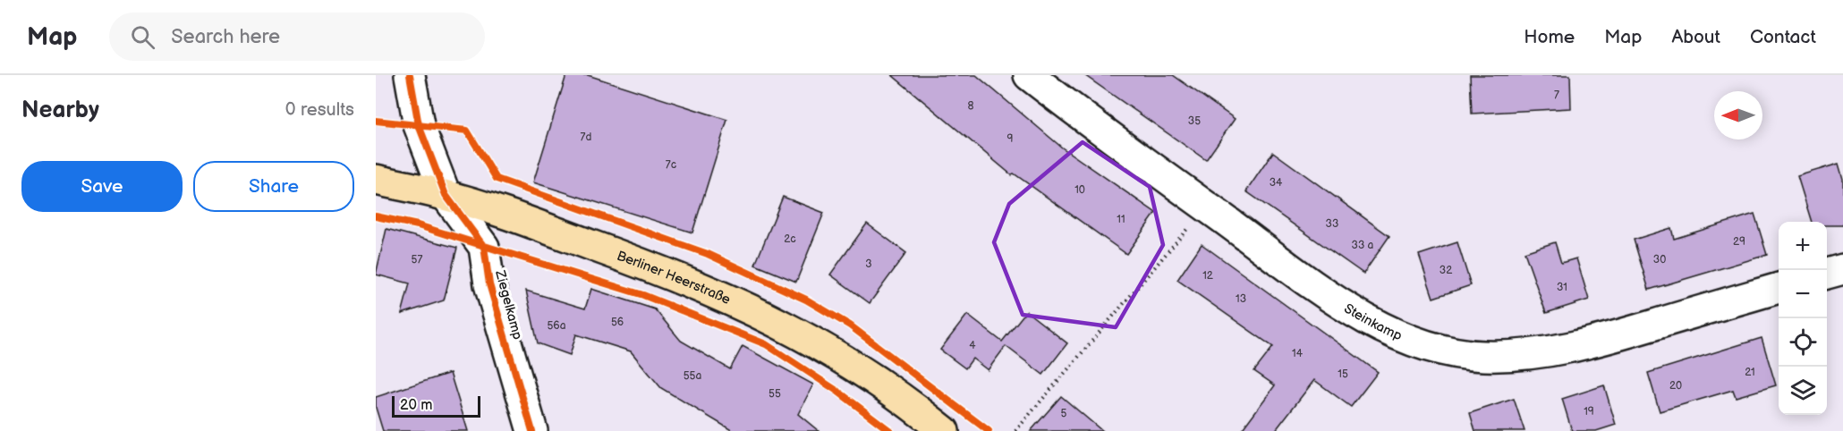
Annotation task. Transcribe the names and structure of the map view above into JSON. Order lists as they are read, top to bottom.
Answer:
{
  "streets": {
    "main road": ["Berliner Heerstraße"],
    "street": ["Ziegelkamp", "Steinkamp"]
  },
  "crossings": [
    ["Berliner Heerstraße", "Ziegelkamp"]
  ],
  "house_numbers": [
    "7",
    "8",
    "35",
    "7d",
    "9",
    "7c",
    "34",
    "10",
    "11",
    "33",
    "2c",
    "29",
    "33 a",
    "57",
    "30",
    "3",
    "32",
    "12",
    "31",
    "13",
    "56",
    "56a",
    "4",
    "14",
    "21",
    "15",
    "55a",
    "20",
    "55",
    "19",
    "5"
  ],
  "scale_bar": "20 m",
  "north": "left",
  "page": {
    "header": "Map",
    "search": "Search here",
    "nav": [
      "Home",
      "Map",
      "About",
      "Contact"
    ],
    "heading": ["Nearby", "0 results"],
    "buttons": ["Save", "Share"],
    "map_buttons": ["+", "−"],
    "scale": "20 m"
  }
}
